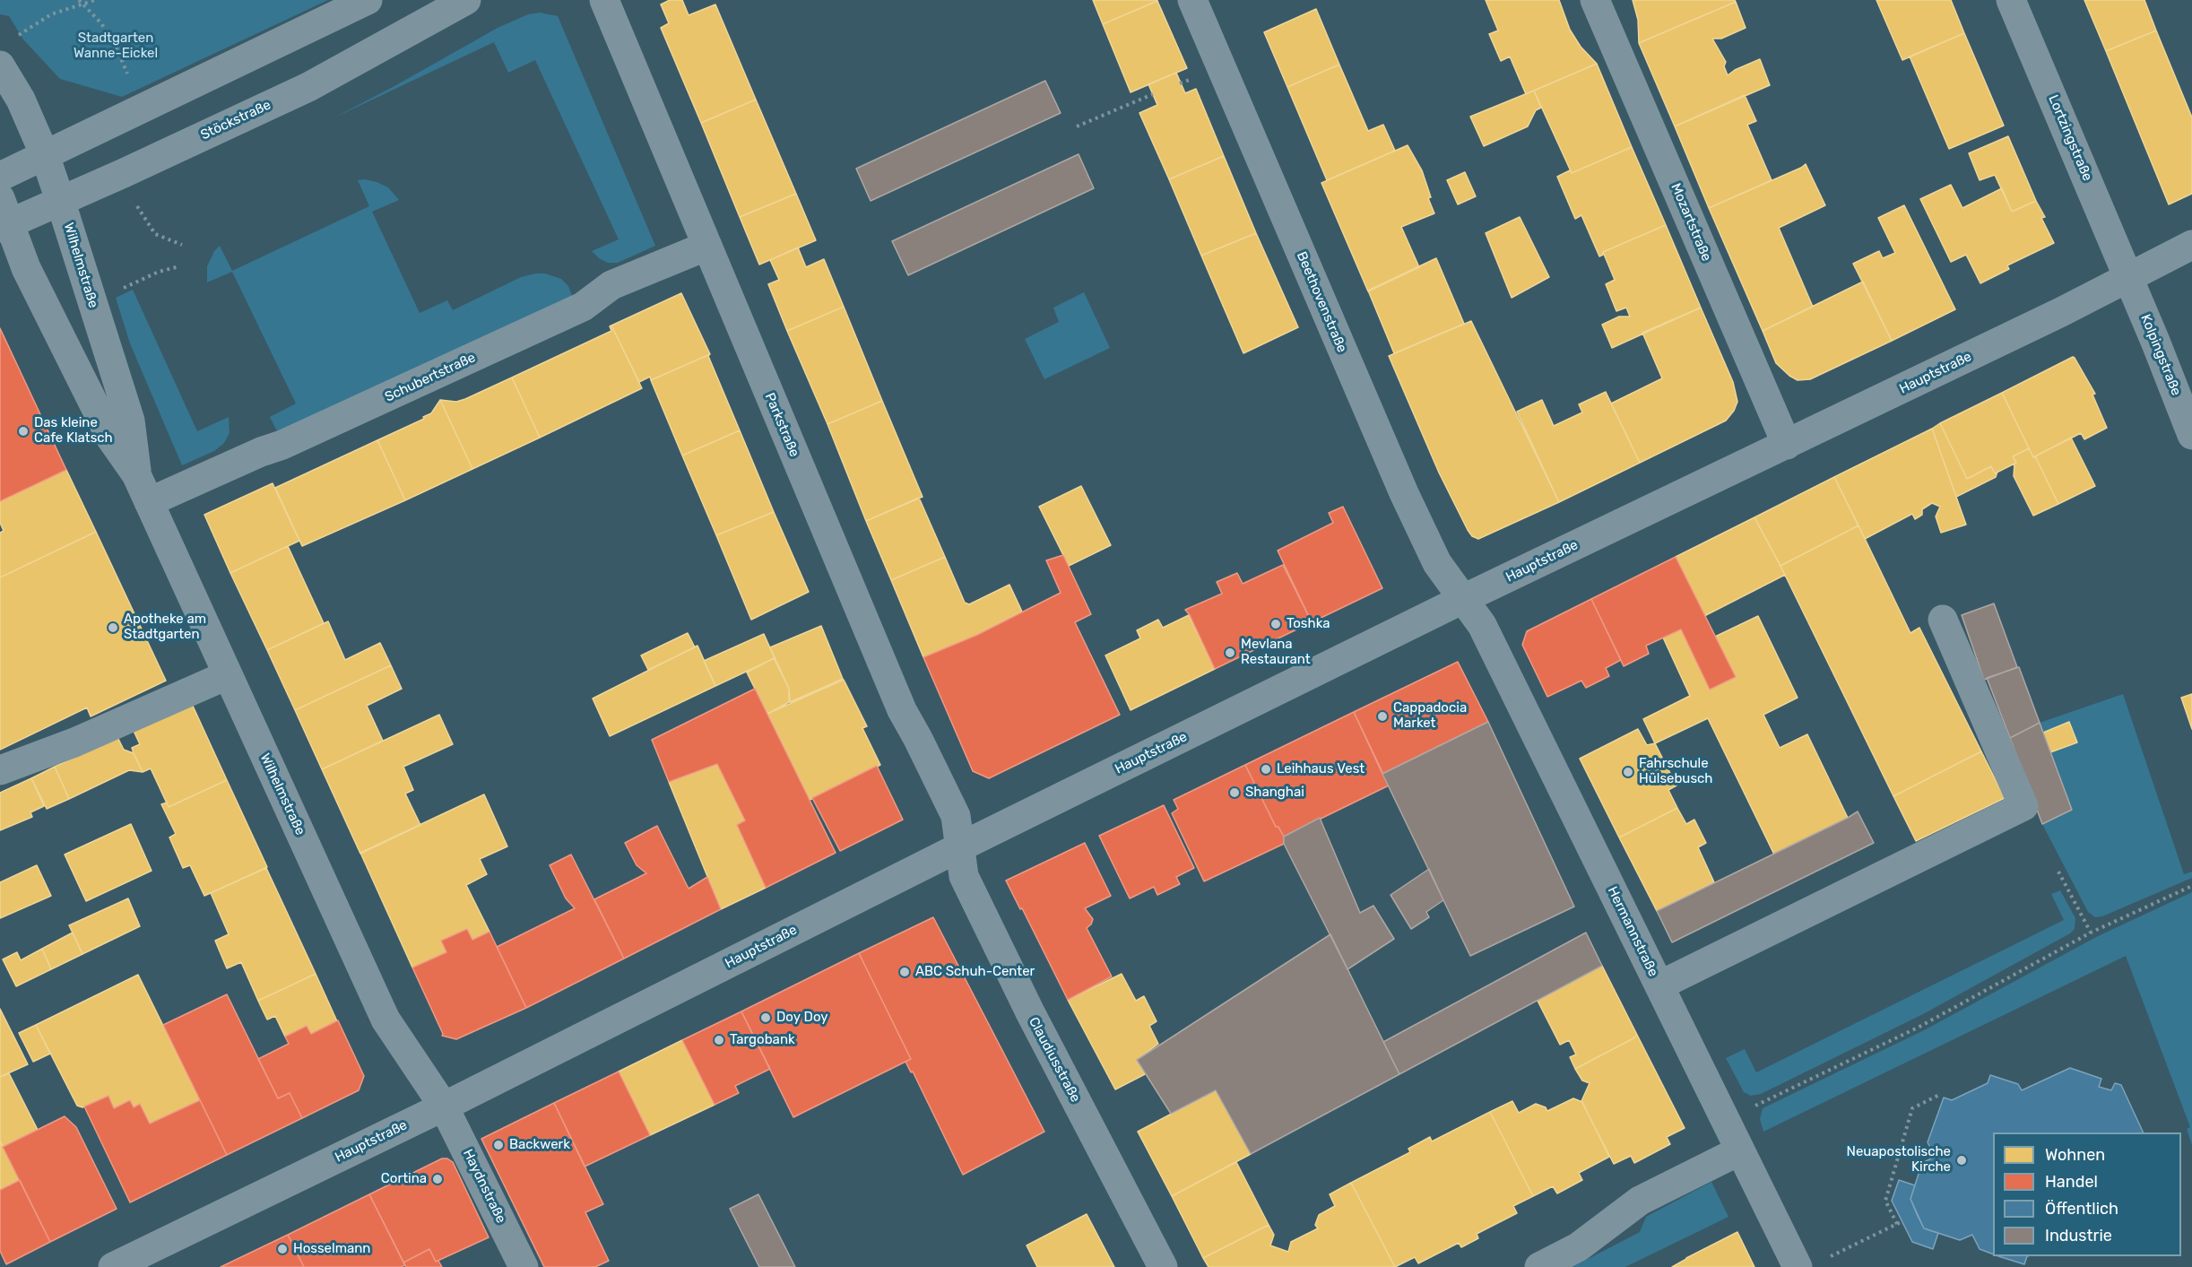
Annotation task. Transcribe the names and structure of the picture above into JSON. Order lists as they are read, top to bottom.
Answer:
{
  "streets": {
    "street": [
      "Stöckstraße",
      "Lortzingstraße",
      "Mozartstraße",
      "Wilhelmstraße",
      "Beethovenstraße",
      "Kolpingstraße",
      "Hauptstraße",
      "Schubertstraße",
      "Parkstraße",
      "Hermannstraße",
      "Claudiusstraße",
      "Haydnstraße"
    ]
  },
  "crossings": [
    ["Stöckstraße", "Wilhelmstraße"],
    ["Lortzingstraße", "Kolpingstraße"],
    ["Lortzingstraße", "Hauptstraße"],
    ["Mozartstraße", "Hauptstraße"],
    ["Wilhelmstraße", "Hauptstraße"],
    ["Wilhelmstraße", "Schubertstraße"],
    ["Wilhelmstraße", "Haydnstraße"],
    ["Beethovenstraße", "Hauptstraße"],
    ["Beethovenstraße", "Hermannstraße"],
    ["Kolpingstraße", "Hauptstraße"],
    ["Hauptstraße", "Parkstraße"],
    ["Hauptstraße", "Hermannstraße"],
    ["Hauptstraße", "Claudiusstraße"],
    ["Hauptstraße", "Haydnstraße"],
    ["Schubertstraße", "Parkstraße"],
    ["Parkstraße", "Claudiusstraße"]
  ],
  "parks": ["Stadtgarten Wanne-Eickel"],
  "places": [
    "Das kleine Cafe Klatsch",
    "Toshka",
    "Apotheke am Stadtgarten",
    "Mevlana Restaurant",
    "Cappadocia Market",
    "Leihhaus Vest",
    "Fahrschule Hülsebusch",
    "Shanghai",
    "ABC Schuh-Center",
    "Doy Doy",
    "Targobank",
    "Backwerk",
    "Neuapostolische Kirche",
    "Cortina",
    "Hosselmann"
  ],
  "legend": [
    "Wohnen",
    "Handel",
    "Öffentlich",
    "Industrie"
  ]
}
